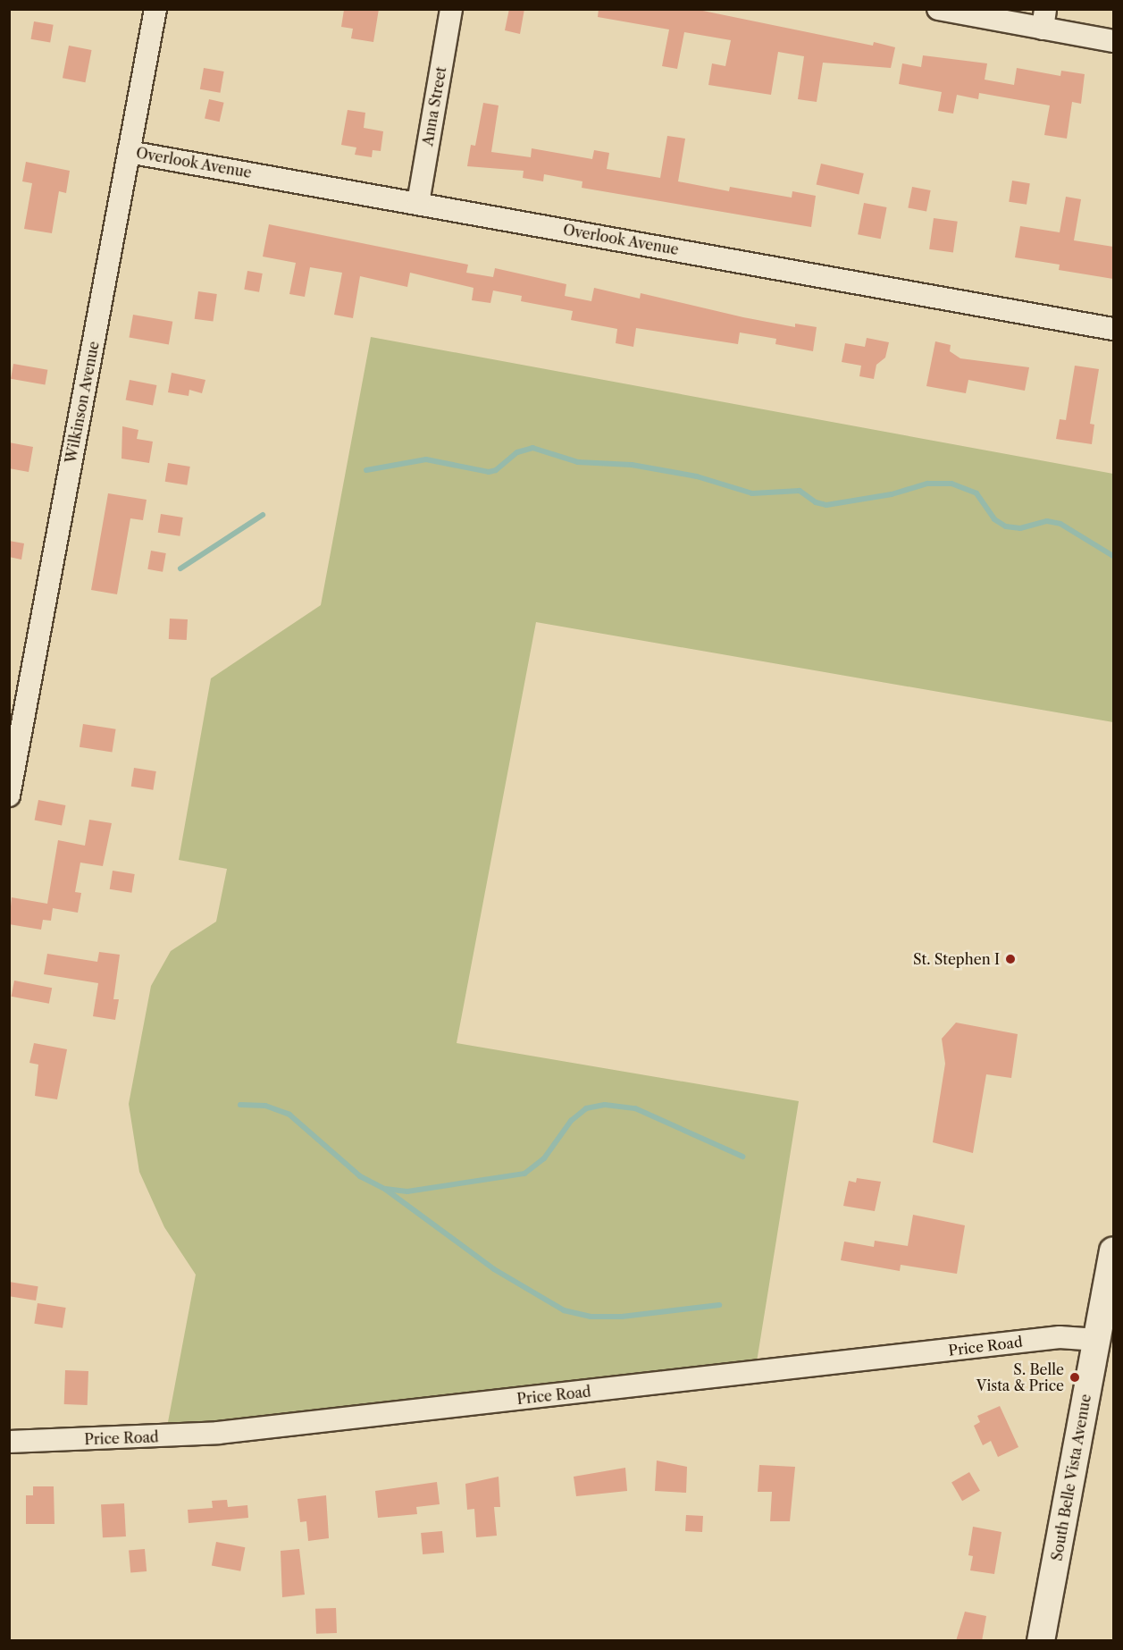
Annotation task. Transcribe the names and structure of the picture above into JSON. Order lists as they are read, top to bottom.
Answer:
{
  "streets": {
    "street": [
      "Anna Street",
      "Overlook Avenue",
      "Wilkinson Avenue",
      "Price Road",
      "South Belle Vista Avenue"
    ]
  },
  "crossings": [
    ["Anna Street", "Overlook Avenue"],
    ["Overlook Avenue", "Wilkinson Avenue"],
    ["Price Road", "South Belle Vista Avenue"]
  ],
  "places": ["St. Stephen I", "S. Belle Vista & Price"]
}
